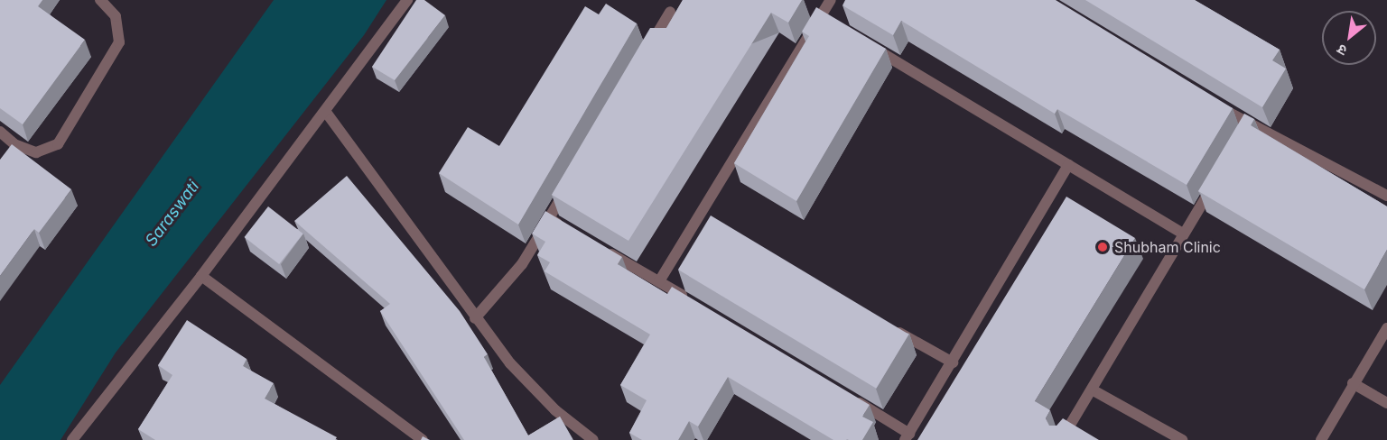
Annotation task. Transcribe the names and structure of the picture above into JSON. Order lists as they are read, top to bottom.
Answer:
{
  "water": ["Saraswati"],
  "places": ["Shubham Clinic"],
  "north": "bottom left"
}
